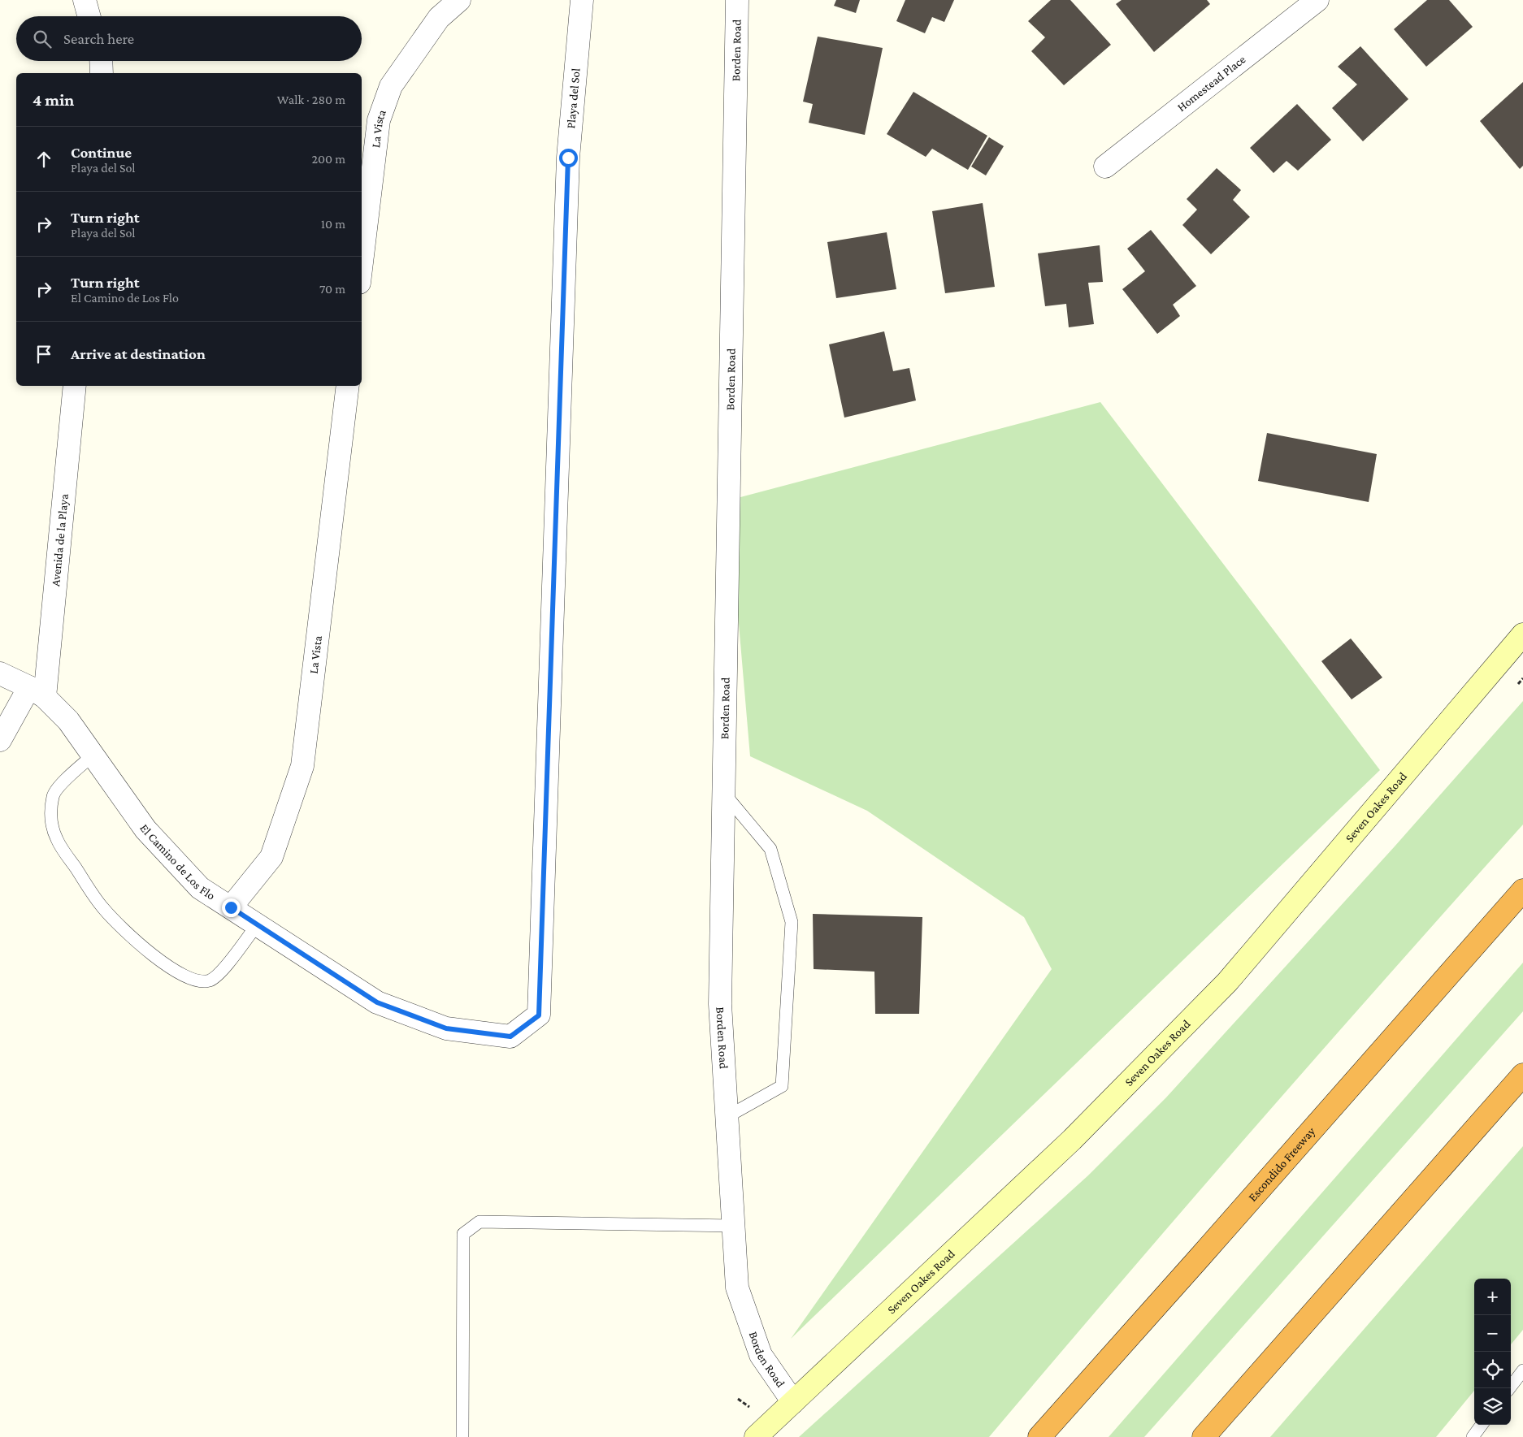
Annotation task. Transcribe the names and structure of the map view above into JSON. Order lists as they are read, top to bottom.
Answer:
{
  "streets": {
    "highway": ["Escondido Freeway"],
    "street": [
      "Borden Road",
      "Homestead Place",
      "Playa del Sol",
      "La Vista",
      "Avenida de la Playa",
      "Seven Oakes Road",
      "El Camino de Los Flo"
    ]
  },
  "crossings": [
    ["Borden Road", "Seven Oakes Road"],
    ["Playa del Sol", "El Camino de Los Flo"],
    ["La Vista", "El Camino de Los Flo"],
    ["Avenida de la Playa", "El Camino de Los Flo"]
  ],
  "page": {
    "search": "Search here",
    "heading": ["4 min", "Walk · 280 m"],
    "list": [
      ["Continue", "Playa del Sol", "200 m"],
      ["Turn right", "Playa del Sol", "10 m"],
      ["Turn right", "El Camino de Los Flo", "70 m"],
      "Arrive at destination"
    ],
    "map_buttons": ["+", "−"]
  }
}
